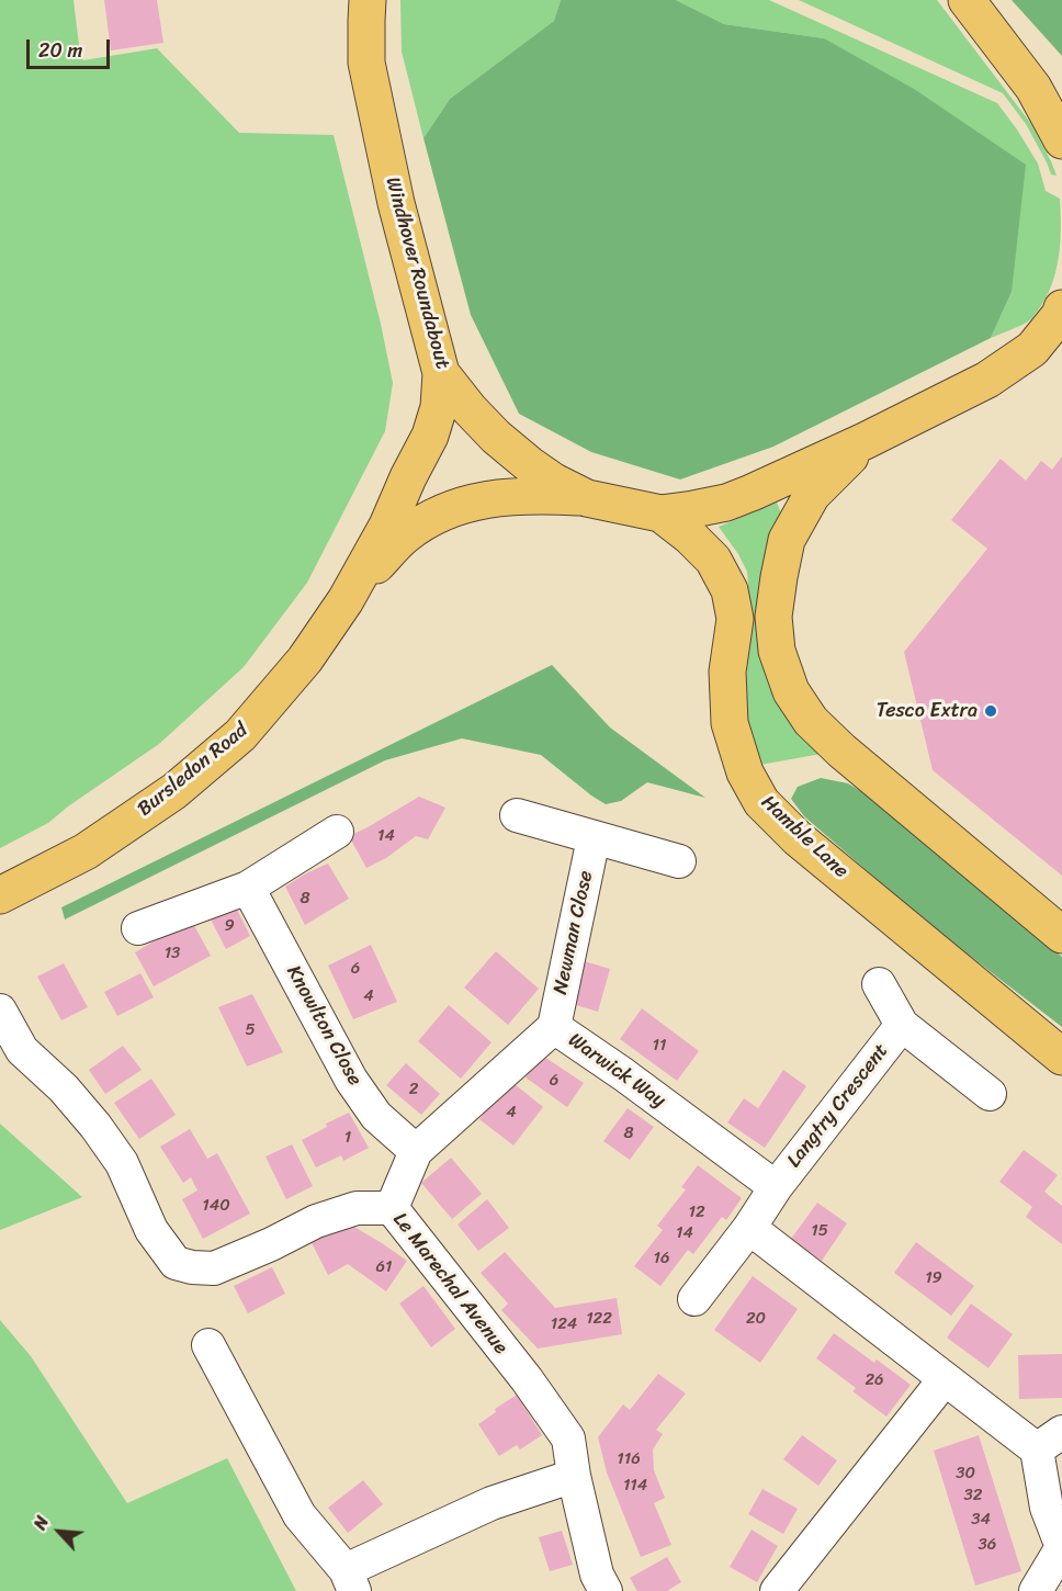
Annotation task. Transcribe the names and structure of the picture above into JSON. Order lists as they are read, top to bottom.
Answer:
{
  "streets": {
    "main road": ["Windhover Roundabout", "Bursledon Road", "Hamble Lane"],
    "street": [
      "Newman Close",
      "Knowlton Close",
      "Warwick Way",
      "Langtry Crescent",
      "Le Marechal Avenue"
    ]
  },
  "crossings": [
    ["Windhover Roundabout", "Bursledon Road"],
    ["Windhover Roundabout", "Hamble Lane"],
    ["Newman Close", "Warwick Way"],
    ["Knowlton Close", "Warwick Way"],
    ["Warwick Way", "Langtry Crescent"],
    ["Warwick Way", "Le Marechal Avenue"]
  ],
  "places": ["Tesco Extra"],
  "house_numbers": [
    "14",
    "8",
    "9",
    "13",
    "6",
    "4",
    "5",
    "11",
    "6",
    "2",
    "4",
    "8",
    "1",
    "140",
    "12",
    "15",
    "14",
    "16",
    "61",
    "19",
    "122",
    "20",
    "124",
    "26",
    "116",
    "30",
    "114",
    "32",
    "34",
    "36"
  ],
  "scale_bar": "20 m",
  "north": "top left"
}
